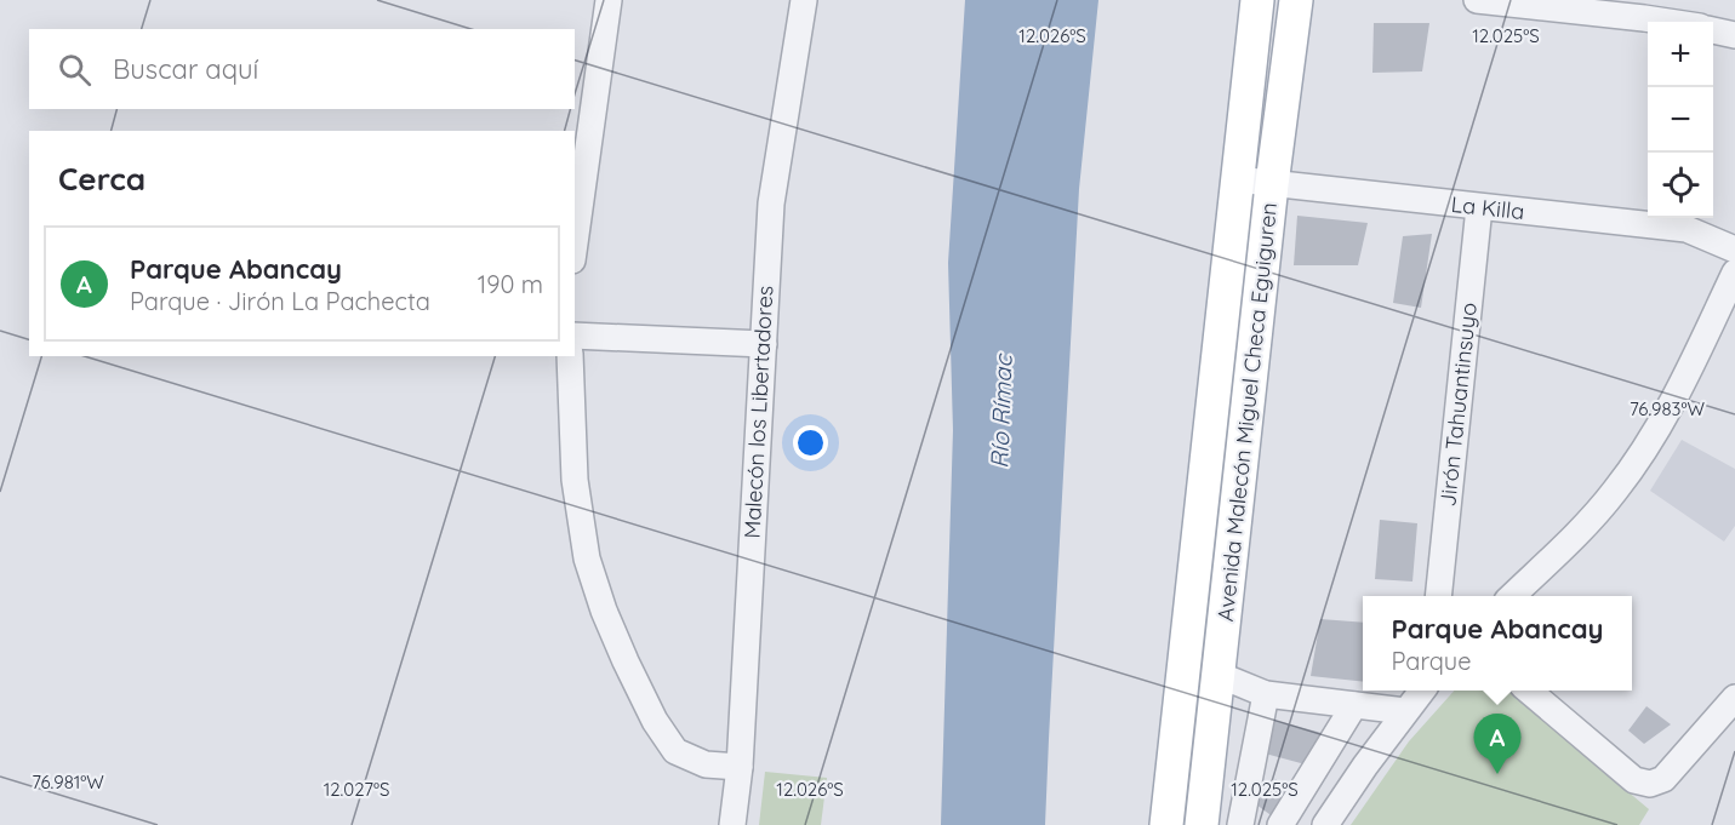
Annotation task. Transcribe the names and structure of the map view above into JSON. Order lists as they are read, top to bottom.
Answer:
{
  "streets": {
    "main road": ["Avenida Malecón Miguel Checa Eguiguren"],
    "street": ["La Killa", "Jirón Tahuantinsuyo", "Malecón los Libertadores"]
  },
  "crossings": [
    ["La Killa", "Jirón Tahuantinsuyo"],
    ["La Killa", "Avenida Malecón Miguel Checa Eguiguren"]
  ],
  "water": ["Río Rímac"],
  "page": {
    "map_buttons": ["+", "−"],
    "search": "Buscar aquí",
    "heading": "Cerca",
    "list": [
      {
        "mark": "A",
        "name": "Parque Abancay",
        "note": "Parque · Jirón La Pachecta",
        "value": "190 m"
      }
    ],
    "popup": ["Parque Abancay", "Parque"],
    "pins": "A"
  },
  "coordinates": [
    "12.026°S",
    "12.025°S",
    "76.983°W",
    "76.981°W",
    "12.027°S"
  ]
}
